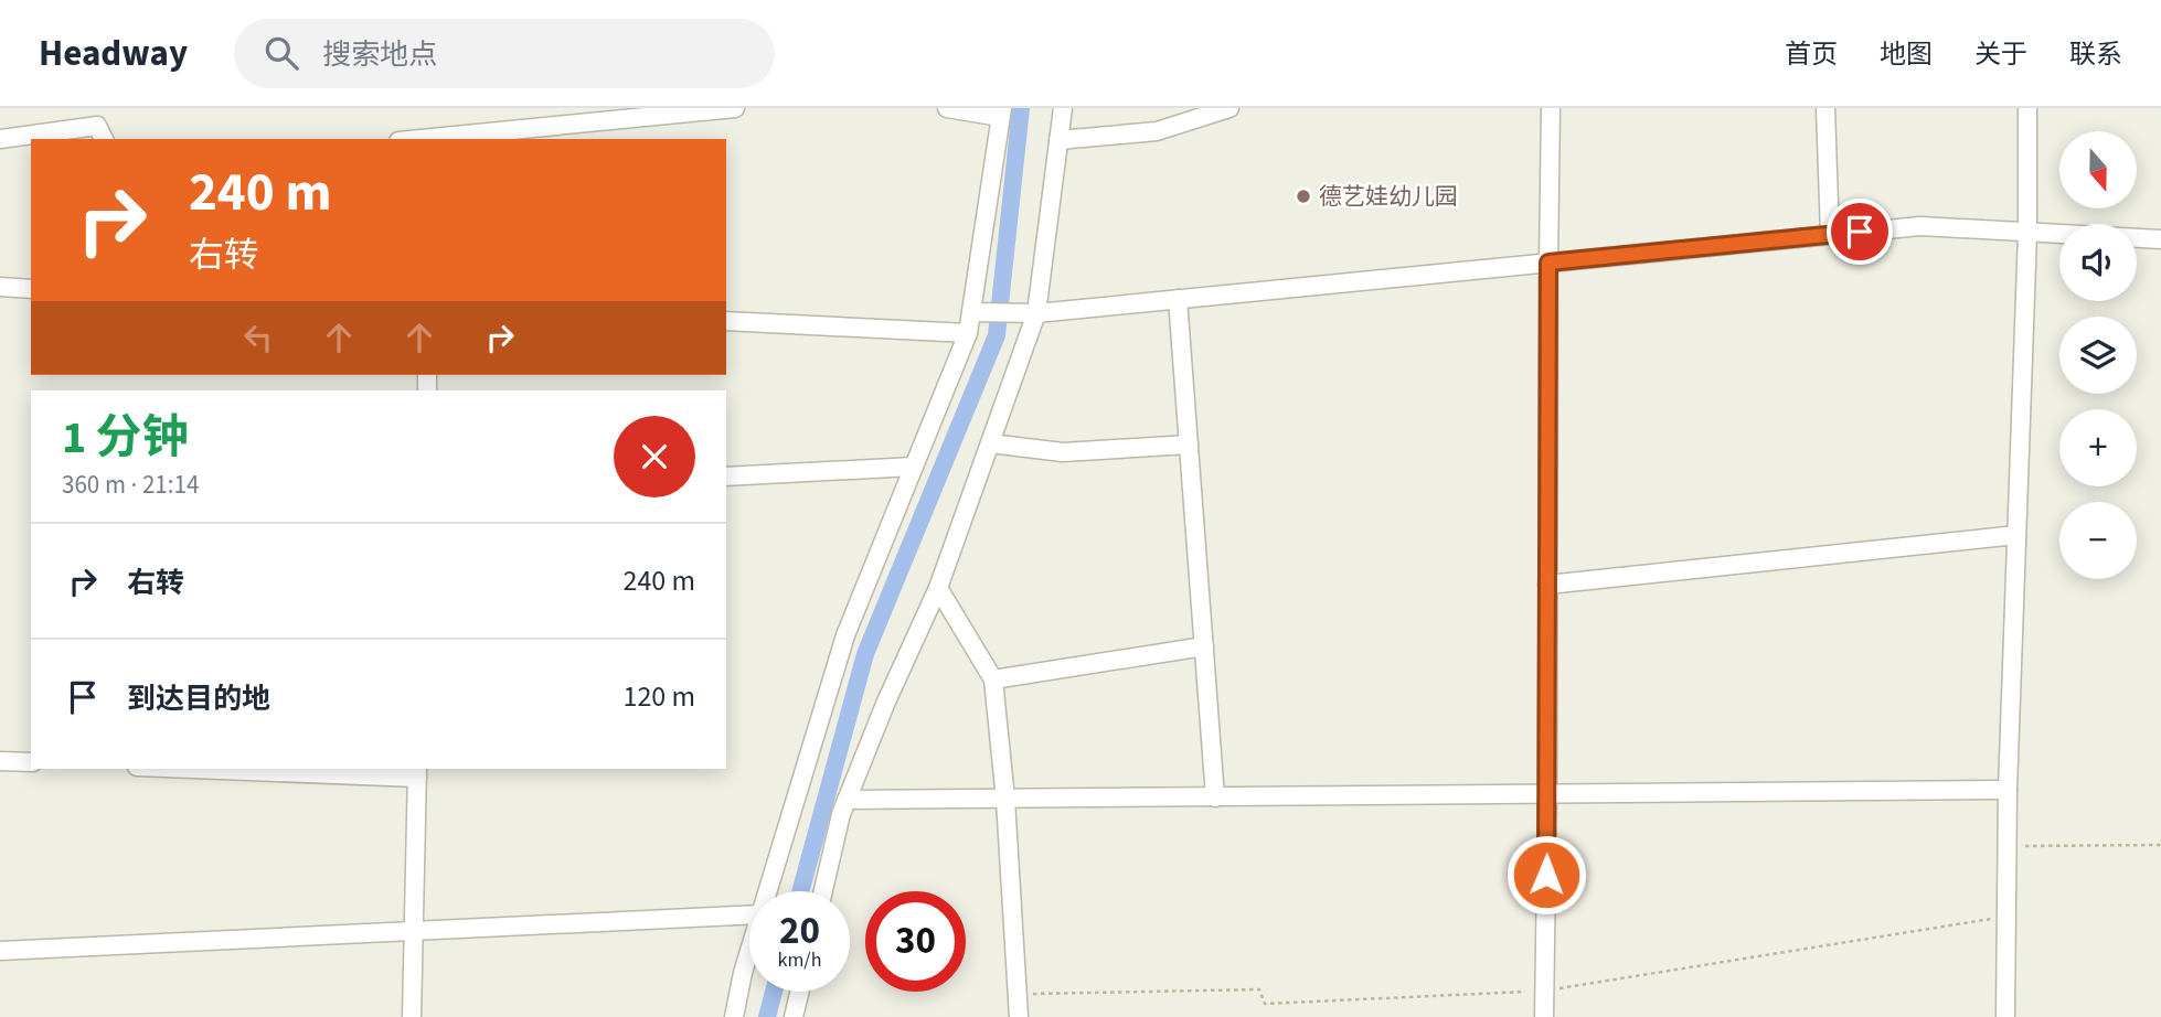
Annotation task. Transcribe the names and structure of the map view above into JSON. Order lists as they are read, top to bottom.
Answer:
{
  "places": ["德艺娃幼儿园"],
  "north": "bottom",
  "page": {
    "header": "Headway",
    "search": "搜索地点",
    "nav": [
      "首页",
      "地图",
      "关于",
      "联系"
    ],
    "map_buttons": ["+", "−"],
    "turn": ["240 m", "右转"],
    "heading": ["1 分钟", "360 m · 21:14"],
    "list": [
      {
        "name": "右转",
        "value": "240 m"
      },
      {
        "name": "到达目的地",
        "value": "120 m"
      }
    ],
    "speed": "20 km/h",
    "limit": "30"
  }
}
